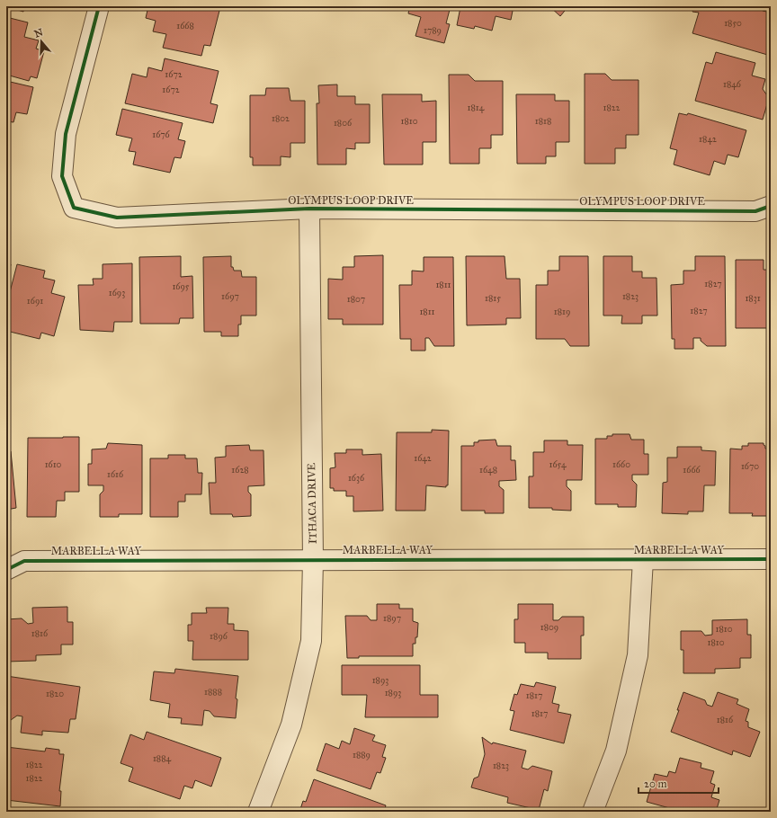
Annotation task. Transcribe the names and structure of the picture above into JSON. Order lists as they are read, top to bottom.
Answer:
{
  "streets": {
    "street": ["OLYMPUS LOOP DRIVE", "ITHACA DRIVE", "MARBELLA WAY"]
  },
  "crossings": [
    ["OLYMPUS LOOP DRIVE", "ITHACA DRIVE"],
    ["ITHACA DRIVE", "MARBELLA WAY"]
  ],
  "house_numbers": [
    "1850",
    "1668",
    "1789",
    "1672",
    "1846",
    "1672",
    "1814",
    "1822",
    "1802",
    "1810",
    "1818",
    "1806",
    "1676",
    "1842",
    "1827",
    "1811",
    "1695",
    "1693",
    "1697",
    "1823",
    "1815",
    "1831",
    "1807",
    "1691",
    "1827",
    "1811",
    "1819",
    "1642",
    "1610",
    "1654",
    "1660",
    "1670",
    "1628",
    "1648",
    "1666",
    "1616",
    "1636",
    "1897",
    "1809",
    "1810",
    "1816",
    "1896",
    "1810",
    "1893",
    "1888",
    "1893",
    "1820",
    "1817",
    "1817",
    "1816",
    "1889",
    "1884",
    "1822",
    "1823",
    "1822"
  ],
  "scale_bar": "20 m",
  "north": "top"
}
